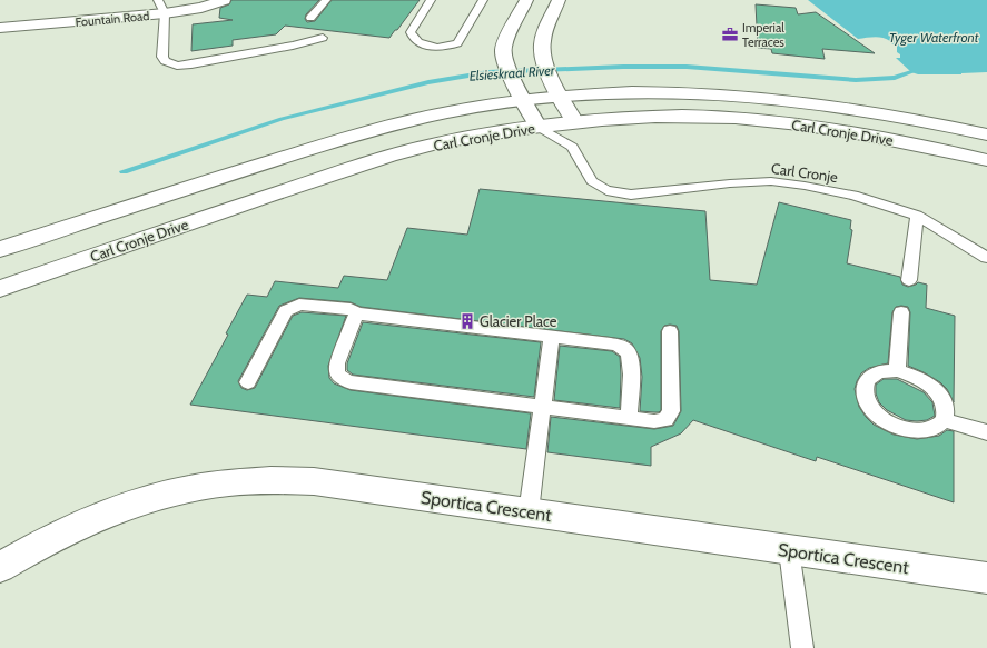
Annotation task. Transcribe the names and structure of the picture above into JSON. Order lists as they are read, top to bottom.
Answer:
{
  "streets": {
    "main road": ["Fountain Road", "Carl Cronje Drive", "Sportica Crescent"],
    "lane": ["Carl Cronje"]
  },
  "crossings": [
    ["Carl Cronje Drive", "Carl Cronje"]
  ],
  "water": ["Tyger Waterfront", "Elsieskraal River"],
  "places": {
    "office": ["Imperial Terraces"],
    "building": ["Glacier Place"]
  }
}
